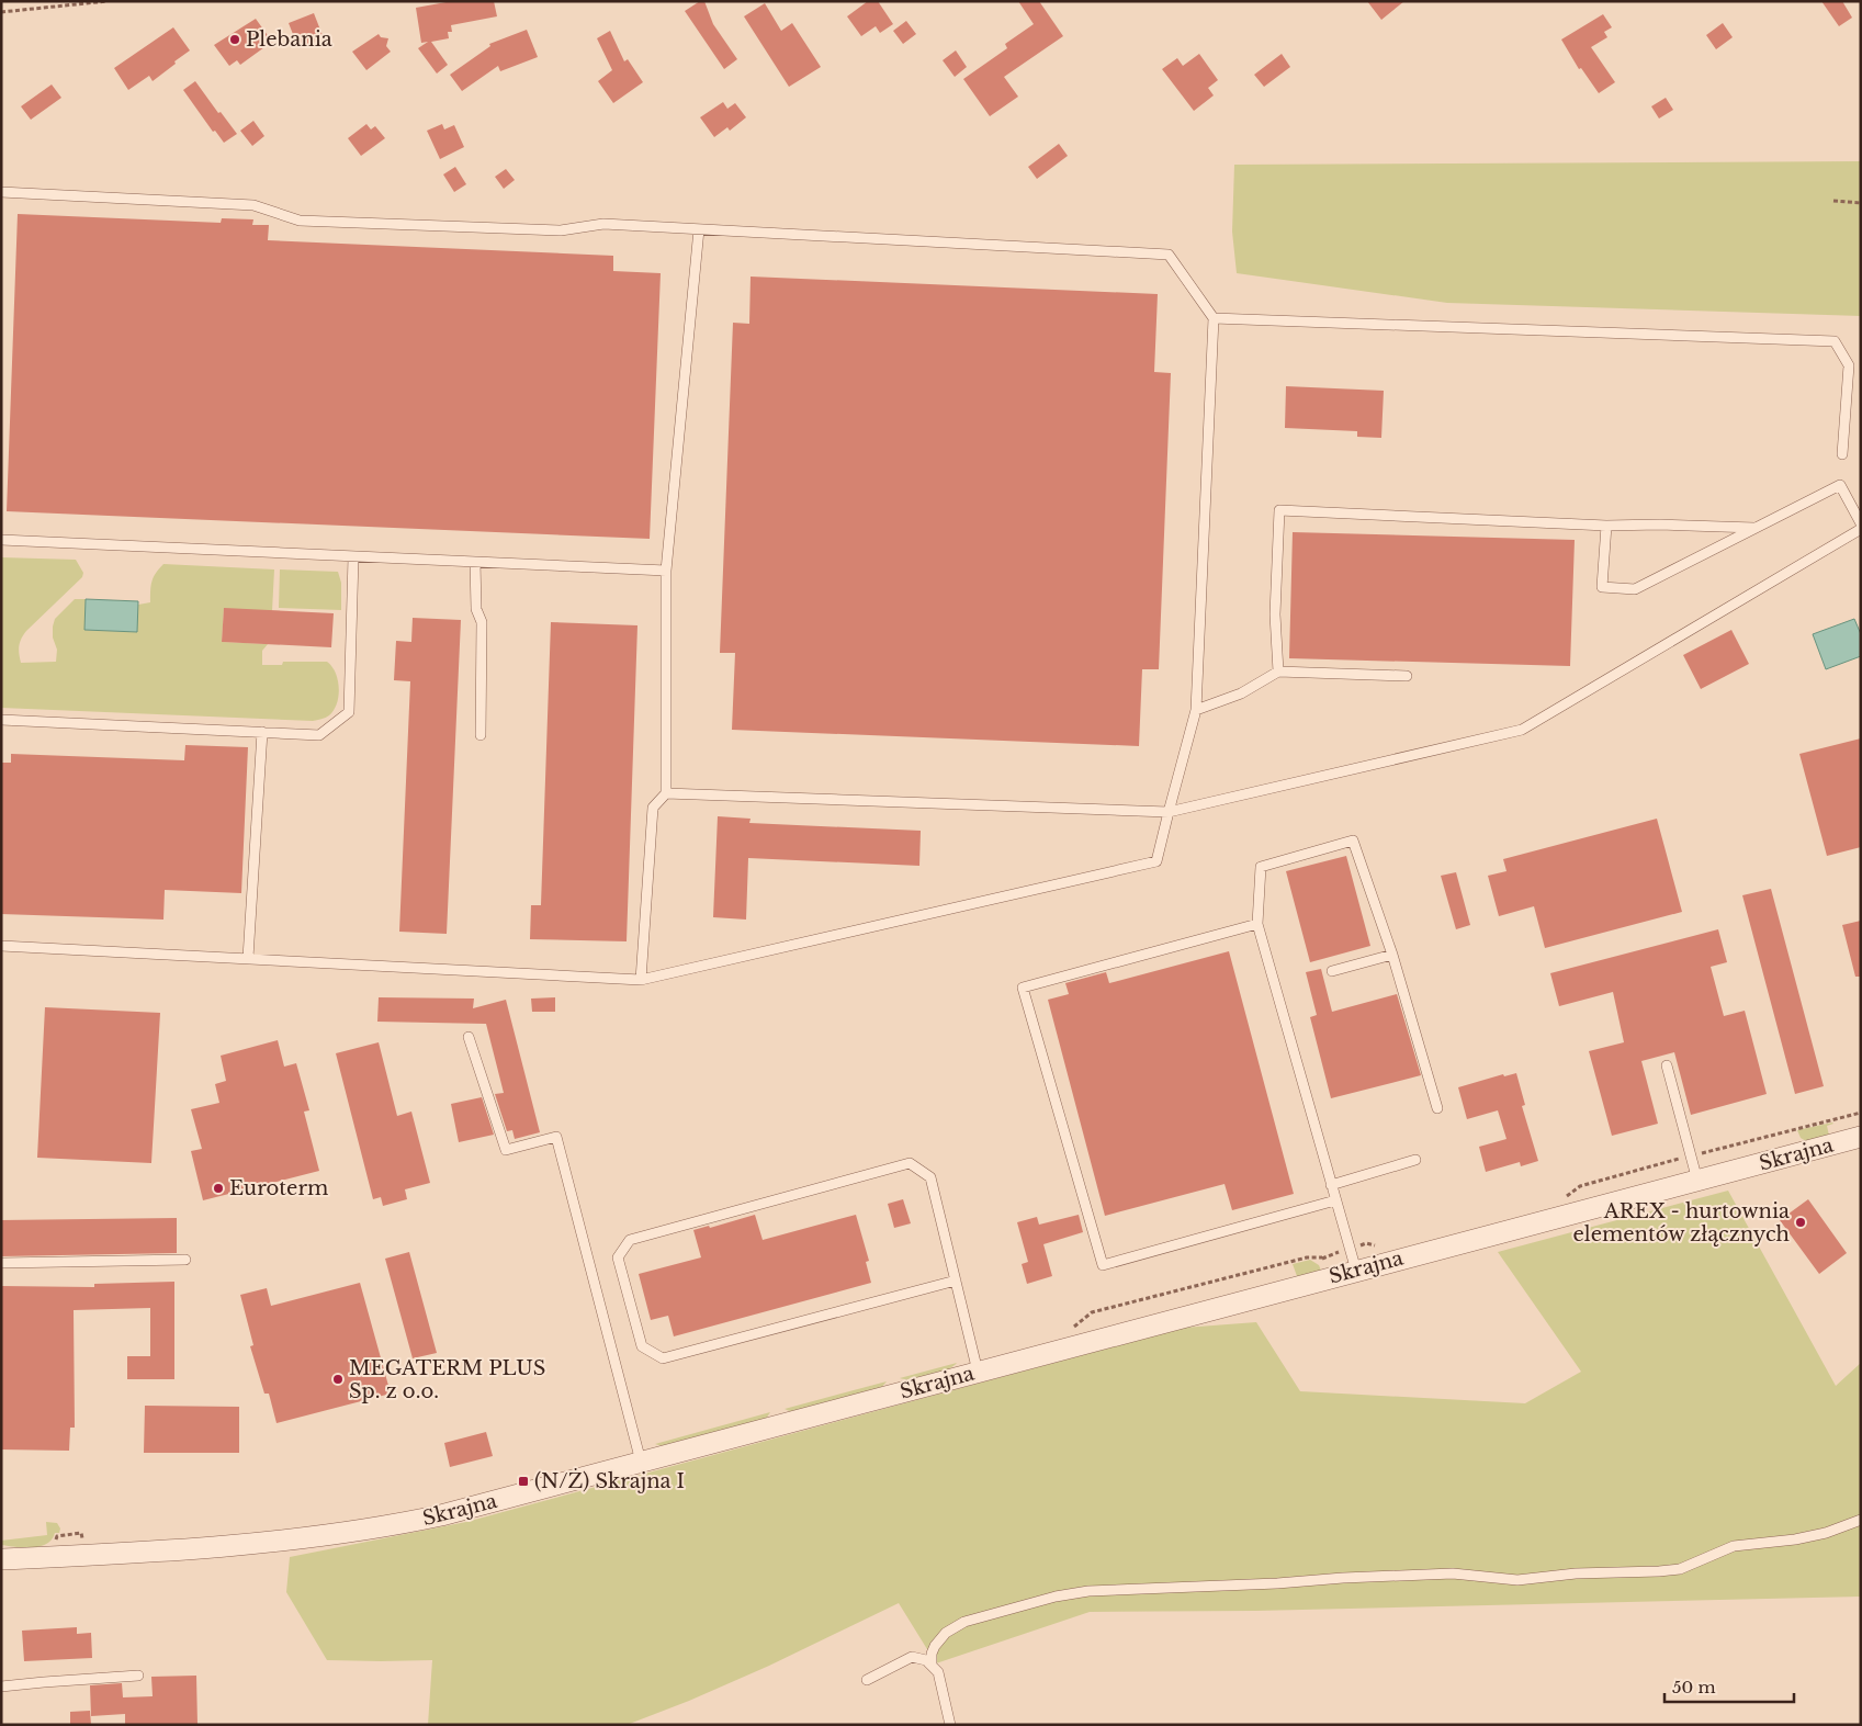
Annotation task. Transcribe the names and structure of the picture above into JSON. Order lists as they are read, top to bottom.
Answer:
{
  "streets": {
    "street": ["Skrajna"]
  },
  "places": {
    "other": [
      "Plebania",
      "Euroterm",
      "AREX - hurtownia elementów złącznych",
      "MEGATERM PLUS Sp. z o.o."
    ],
    "transit": ["(N/Ż) Skrajna I"]
  },
  "scale_bar": "50 m"
}
